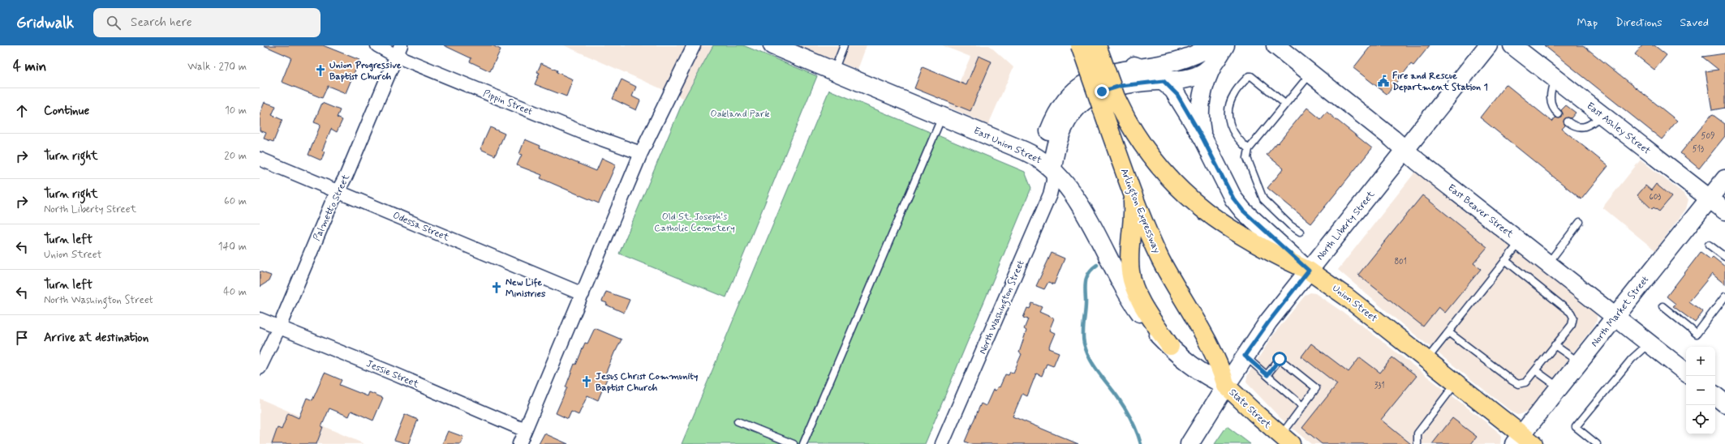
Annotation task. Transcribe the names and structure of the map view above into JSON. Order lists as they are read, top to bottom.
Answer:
{
  "streets": {
    "main road": ["Arlington Expressway", "Union Street", "State Street"],
    "street": [
      "Pippin Street",
      "East Ashley Street",
      "East Union Street",
      "Palmetto Street",
      "East Beaver Street",
      "North Liberty Street",
      "Odessa Street",
      "North Washington Street",
      "North Market Street",
      "Jessie Street"
    ]
  },
  "crossings": [
    ["Pippin Street", "Palmetto Street"],
    ["East Ashley Street", "North Market Street"],
    ["East Union Street", "Arlington Expressway"],
    ["East Union Street", "North Liberty Street"],
    ["East Union Street", "North Washington Street"],
    ["East Union Street", "State Street"],
    ["Palmetto Street", "Odessa Street"],
    ["Palmetto Street", "Jessie Street"],
    ["Arlington Expressway", "North Liberty Street"],
    ["Arlington Expressway", "State Street"],
    ["East Beaver Street", "North Liberty Street"],
    ["East Beaver Street", "North Market Street"],
    ["North Liberty Street", "Union Street"],
    ["North Liberty Street", "State Street"],
    ["Union Street", "North Washington Street"],
    ["Union Street", "North Market Street"]
  ],
  "parks": ["Oakland Park", "Old St. Joseph's Catholic Cemetery"],
  "places": {
    "church": ["Union Progressive Baptist Church", "New Life Ministries", "Jesus Christ Community Baptist Church"],
    "public building": ["Fire and Rescue Department Station 1"]
  },
  "house_numbers": [
    "509",
    "513",
    "603",
    "801",
    "331"
  ],
  "page": {
    "header": "Gridwalk",
    "search": "Search here",
    "nav": ["Map", "Directions", "Saved"],
    "heading": ["4 min", "Walk · 270 m"],
    "list": [
      ["Continue", "10 m"],
      ["Turn right", "20 m"],
      ["Turn right", "North Liberty Street", "60 m"],
      ["Turn left", "Union Street", "140 m"],
      ["Turn left", "North Washington Street", "40 m"],
      "Arrive at destination"
    ],
    "map_buttons": ["+", "−"]
  }
}
